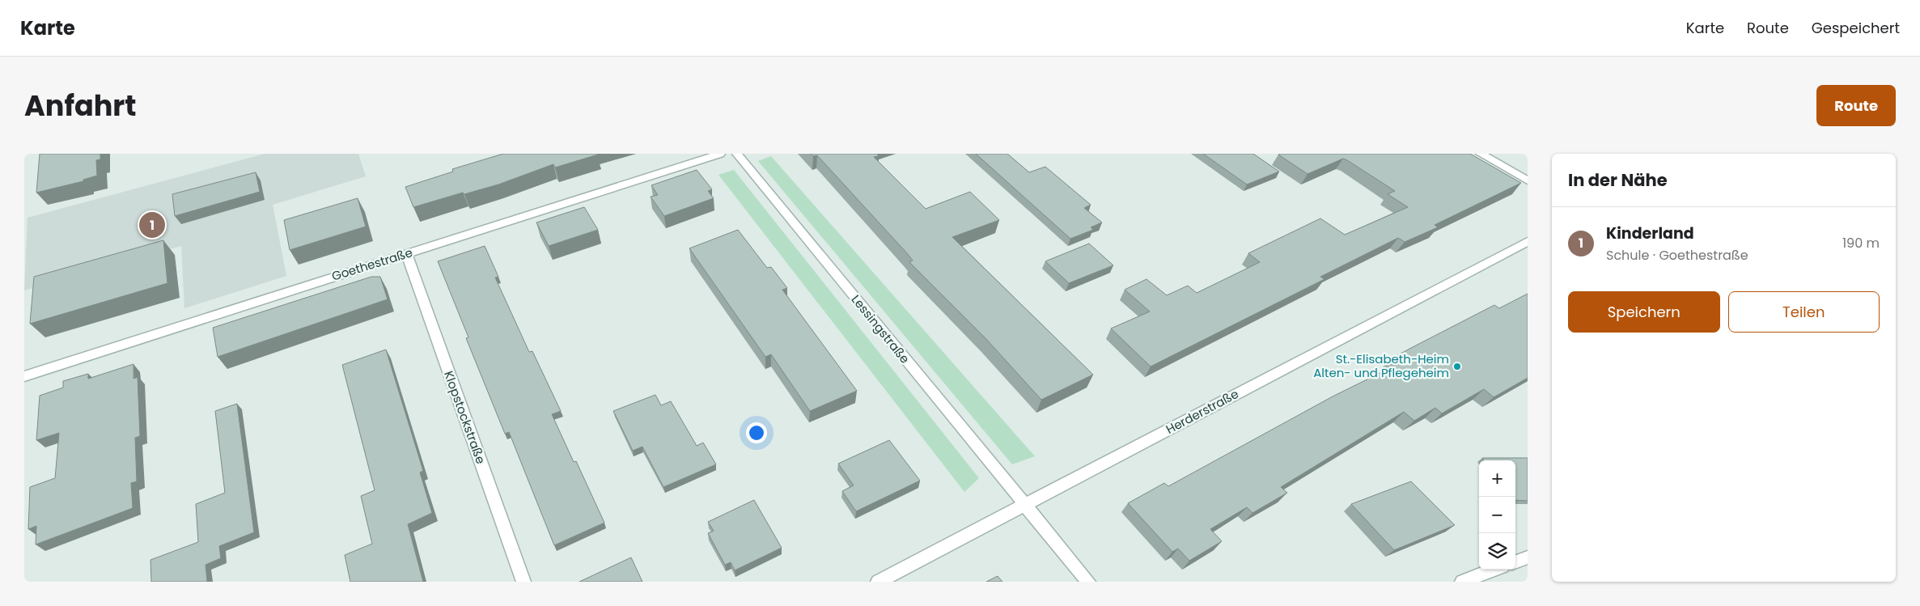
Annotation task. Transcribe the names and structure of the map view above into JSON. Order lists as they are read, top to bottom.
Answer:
{
  "streets": {
    "street": [
      "Goethestraße",
      "Lessingstraße",
      "Herderstraße",
      "Klopstockstraße"
    ]
  },
  "crossings": [
    ["Goethestraße", "Klopstockstraße"],
    ["Lessingstraße", "Herderstraße"]
  ],
  "places": ["St.-Elisabeth-Heim Alten- und Pflegeheim"],
  "page": {
    "header": "Karte",
    "nav": ["Karte", "Route", "Gespeichert"],
    "title": "Anfahrt",
    "buttons": [
      "Route",
      ["Speichern", "Teilen"]
    ],
    "heading": "In der Nähe",
    "list": [
      {
        "mark": "1",
        "name": "Kinderland",
        "note": "Schule · Goethestraße",
        "value": "190 m"
      }
    ],
    "pins": "1",
    "map_buttons": ["+", "−"]
  }
}
